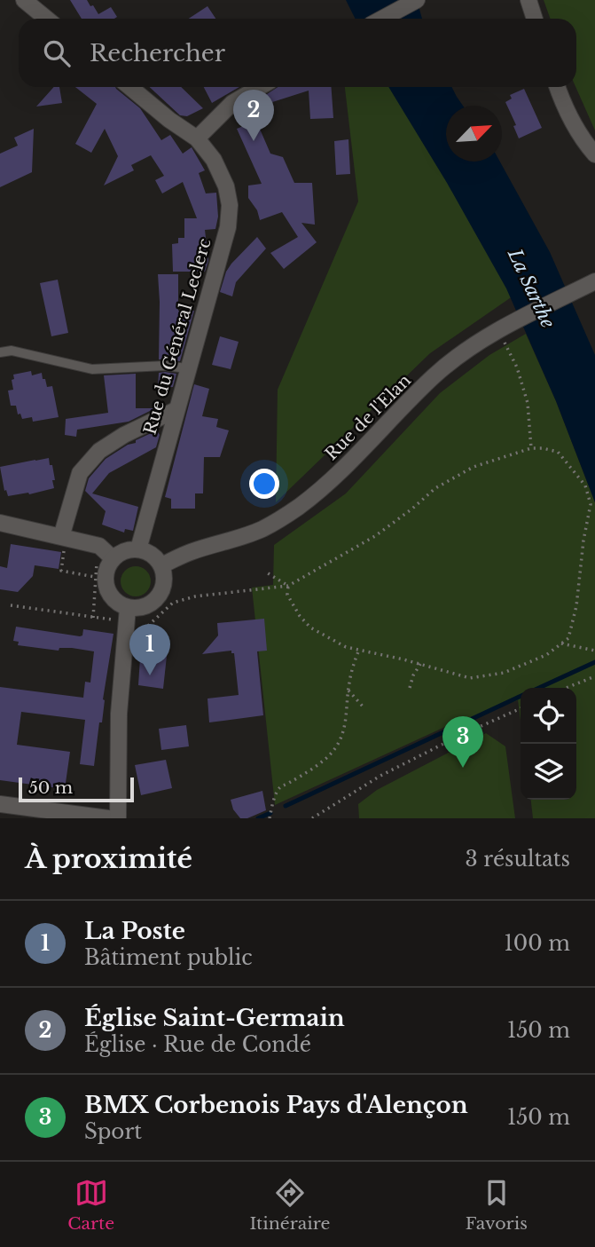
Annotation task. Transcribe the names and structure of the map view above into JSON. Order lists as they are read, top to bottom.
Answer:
{
  "streets": {
    "street": ["Rue du Général Leclerc", "Rue de l'Elan"]
  },
  "crossings": [
    ["Rue du Général Leclerc", "Rue de l'Elan"]
  ],
  "water": ["La Sarthe"],
  "scale_bar": "50 m",
  "north": "top right",
  "page": {
    "search": "Rechercher",
    "pins": ["2", "1", "3"],
    "scale": "50 m",
    "heading": ["À proximité", "3 résultats"],
    "list": [
      {
        "mark": "1",
        "name": "La Poste",
        "note": "Bâtiment public",
        "value": "100 m"
      },
      {
        "mark": "2",
        "name": "Église Saint-Germain",
        "note": "Église · Rue de Condé",
        "value": "150 m"
      },
      {
        "mark": "3",
        "name": "BMX Corbenois Pays d'Alençon",
        "note": "Sport",
        "value": "150 m"
      }
    ],
    "nav": ["Carte", "Itinéraire", "Favoris"]
  }
}
